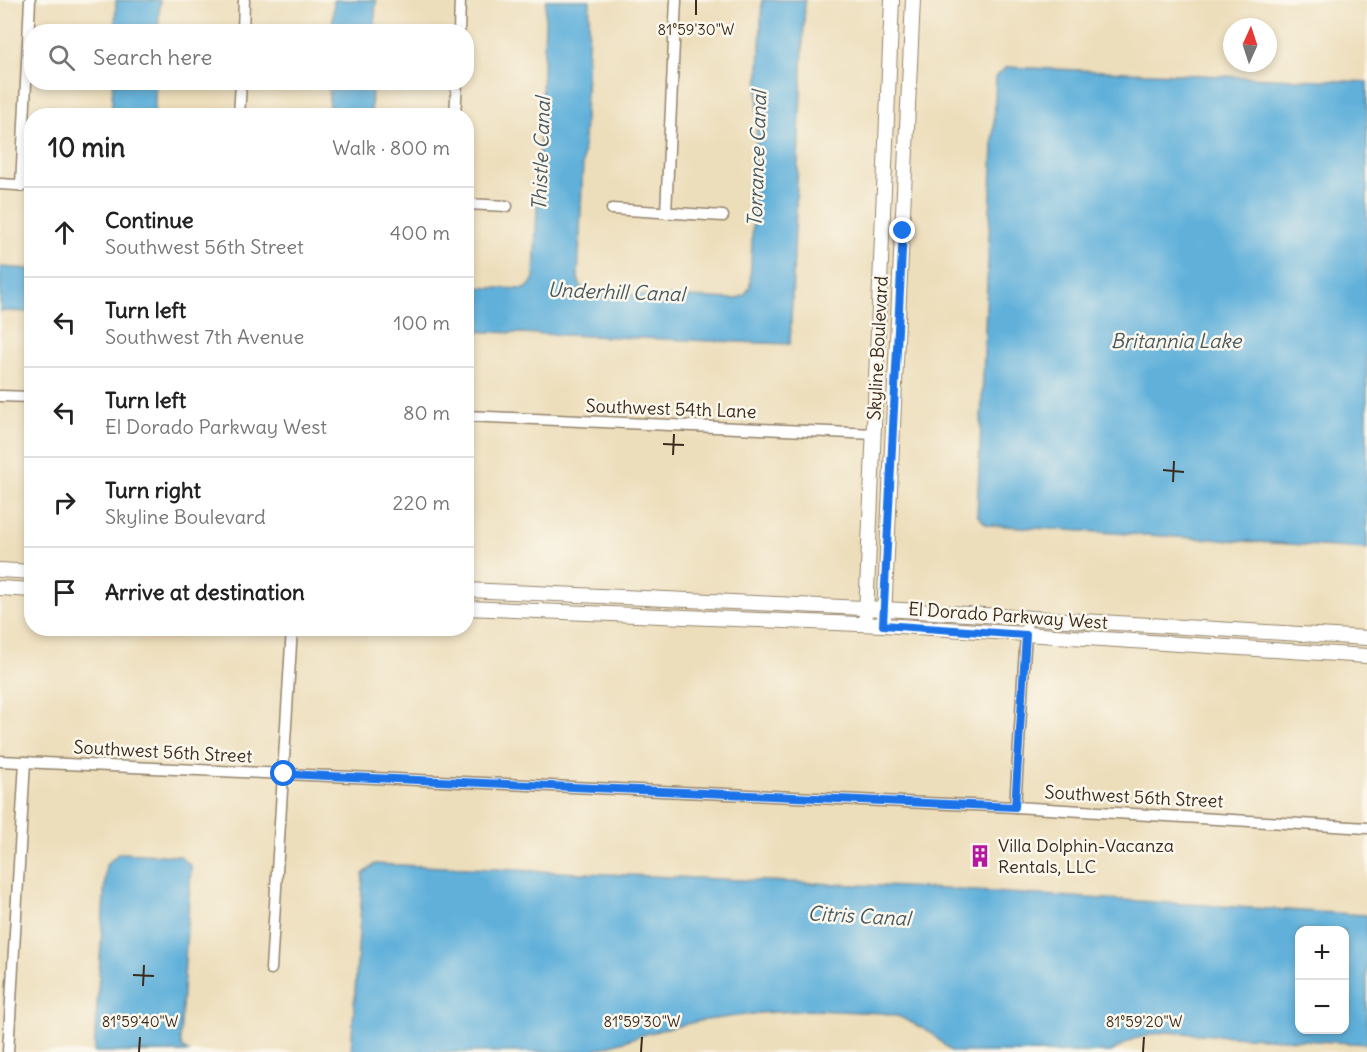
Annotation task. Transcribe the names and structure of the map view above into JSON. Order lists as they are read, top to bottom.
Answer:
{
  "streets": {
    "street": [
      "Skyline Boulevard",
      "Southwest 54th Lane",
      "El Dorado Parkway West",
      "Southwest 56th Street"
    ]
  },
  "crossings": [
    ["Skyline Boulevard", "Southwest 54th Lane"],
    ["Skyline Boulevard", "El Dorado Parkway West"]
  ],
  "water": [
    "Thistle Canal",
    "Torrance Canal",
    "Underhill Canal",
    "Britannia Lake",
    "Citris Canal"
  ],
  "places": {
    "building": ["Villa Dolphin-Vacanza Rentals, LLC"]
  },
  "north": "top",
  "page": {
    "search": "Search here",
    "heading": ["10 min", "Walk · 800 m"],
    "list": [
      ["Continue", "Southwest 56th Street", "400 m"],
      ["Turn left", "Southwest 7th Avenue", "100 m"],
      ["Turn left", "El Dorado Parkway West", "80 m"],
      ["Turn right", "Skyline Boulevard", "220 m"],
      "Arrive at destination"
    ],
    "map_buttons": ["+", "−"]
  },
  "coordinates": ["81°59'30\"W", "81°59'40\"W", "81°59'20\"W"]
}
